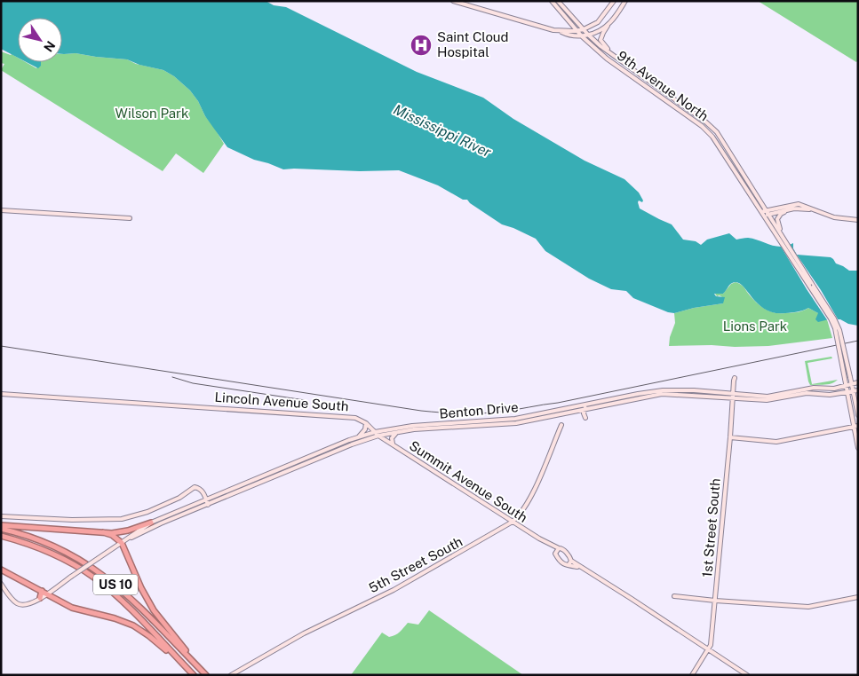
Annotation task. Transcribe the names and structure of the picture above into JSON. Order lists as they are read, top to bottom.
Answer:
{
  "streets": {
    "highway": ["US 10"],
    "street": [
      "9th Avenue North",
      "Lincoln Avenue South",
      "Benton Drive",
      "Summit Avenue South",
      "1st Street South",
      "5th Street South"
    ]
  },
  "crossings": [
    ["Lincoln Avenue South", "Benton Drive"],
    ["Lincoln Avenue South", "Summit Avenue South"],
    ["Benton Drive", "Summit Avenue South"],
    ["Benton Drive", "1st Street South"],
    ["Summit Avenue South", "1st Street South"],
    ["Summit Avenue South", "5th Street South"]
  ],
  "water": ["Mississippi River"],
  "parks": ["Wilson Park", "Lions Park"],
  "places": {
    "hospital": ["Saint Cloud Hospital"]
  },
  "north": "bottom right"
}
